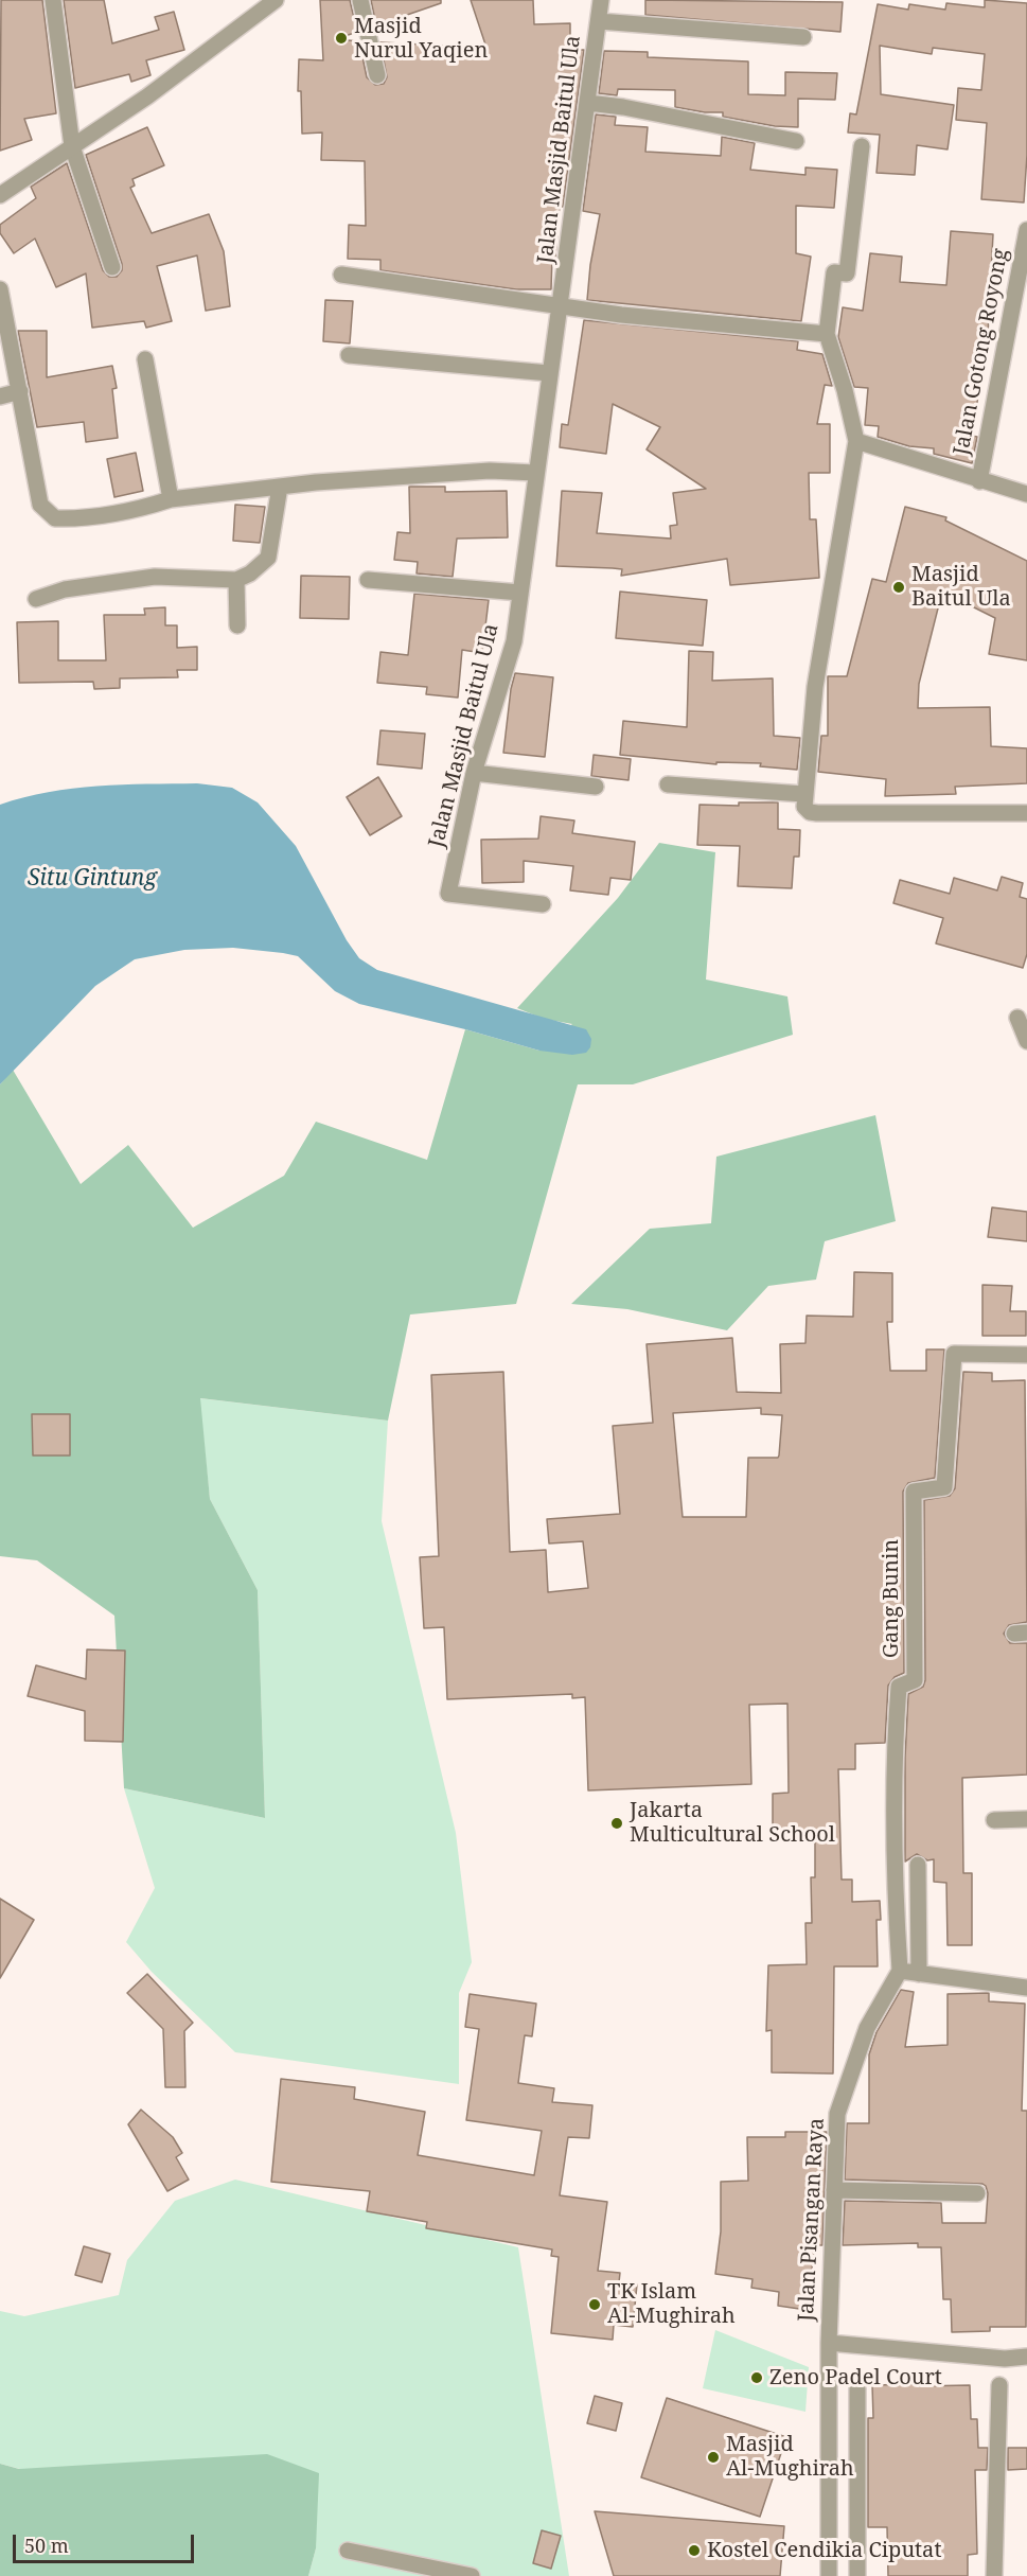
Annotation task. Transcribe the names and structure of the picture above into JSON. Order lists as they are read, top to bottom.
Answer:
{
  "streets": {
    "street": [
      "Jalan Masjid Baitul Ula",
      "Jalan Gotong Royong",
      "Gang Bunin",
      "Jalan Pisangan Raya"
    ]
  },
  "crossings": [
    ["Gang Bunin", "Jalan Pisangan Raya"]
  ],
  "water": ["Situ Gintung"],
  "places": [
    "Masjid Nurul Yaqien",
    "Masjid Baitul Ula",
    "Jakarta Multicultural School",
    "TK Islam Al-Mughirah",
    "Zeno Padel Court",
    "Masjid Al-Mughirah",
    "Kostel Cendikia Ciputat"
  ],
  "scale_bar": "50 m"
}
